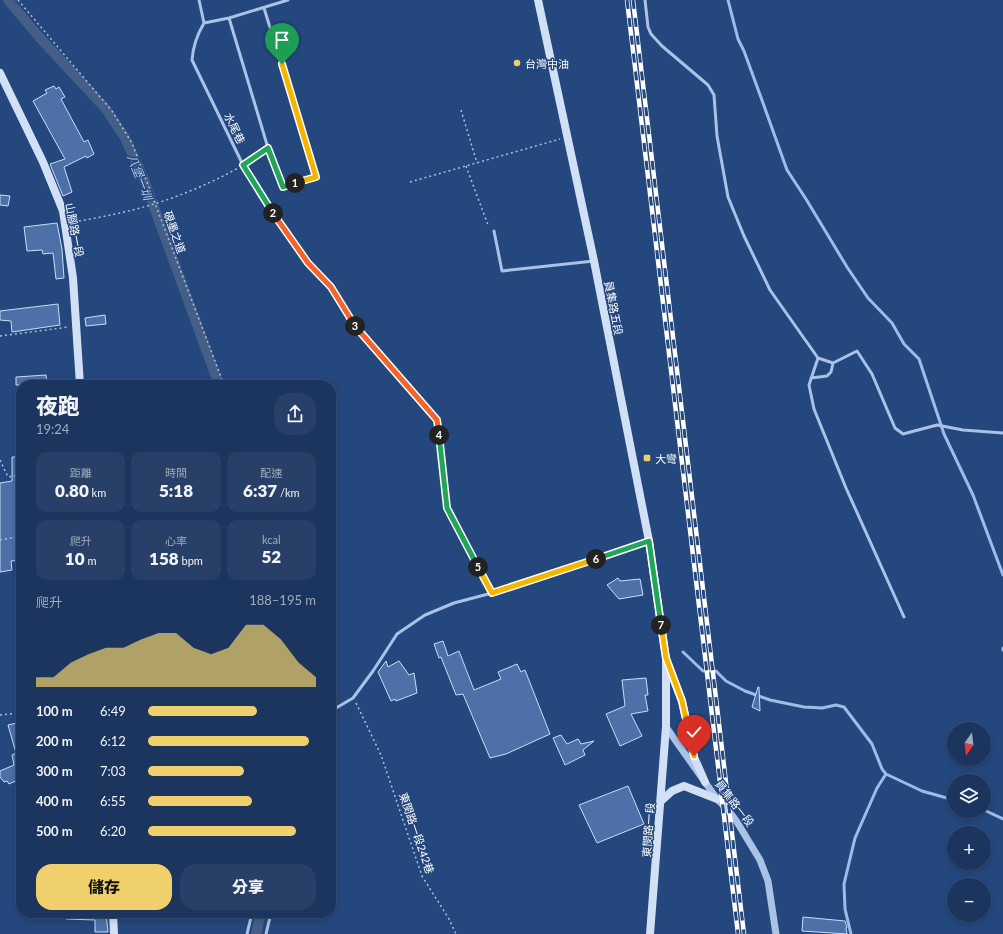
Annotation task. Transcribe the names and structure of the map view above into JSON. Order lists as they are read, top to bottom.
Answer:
{
  "streets": {
    "main road": ["山腳路一段", "員集路五段", "東閔路一段"],
    "street": ["員集路一段"],
    "lane": ["水尾巷"],
    "path": ["硯墨之道", "東閔路一段242巷"]
  },
  "crossings": [
    ["員集路一段", "東閔路一段"]
  ],
  "water": ["八堡一圳"],
  "places": {
    "other": ["台灣中油"],
    "transit": ["大彎"]
  },
  "north": "bottom",
  "page": {
    "pins": [
      "1",
      "2",
      "3",
      "4",
      "6",
      "5",
      "7"
    ],
    "heading": ["夜跑", "19:24"],
    "stats": [
      ["距離", "0.80 km"],
      ["時間", "5:18"],
      ["配速", "6:37 /km"],
      ["爬升", "10 m"],
      ["心率", "158 bpm"],
      ["kcal", "52"]
    ],
    "chart": ["爬升", "188–195 m"],
    "list": [
      {
        "name": "100 m",
        "note": "6:49"
      },
      {
        "name": "200 m",
        "note": "6:12"
      },
      {
        "name": "300 m",
        "note": "7:03"
      },
      {
        "name": "400 m",
        "note": "6:55"
      },
      {
        "name": "500 m",
        "note": "6:20"
      }
    ],
    "map_buttons": ["+", "−"],
    "buttons": ["儲存", "分享"]
  }
}
